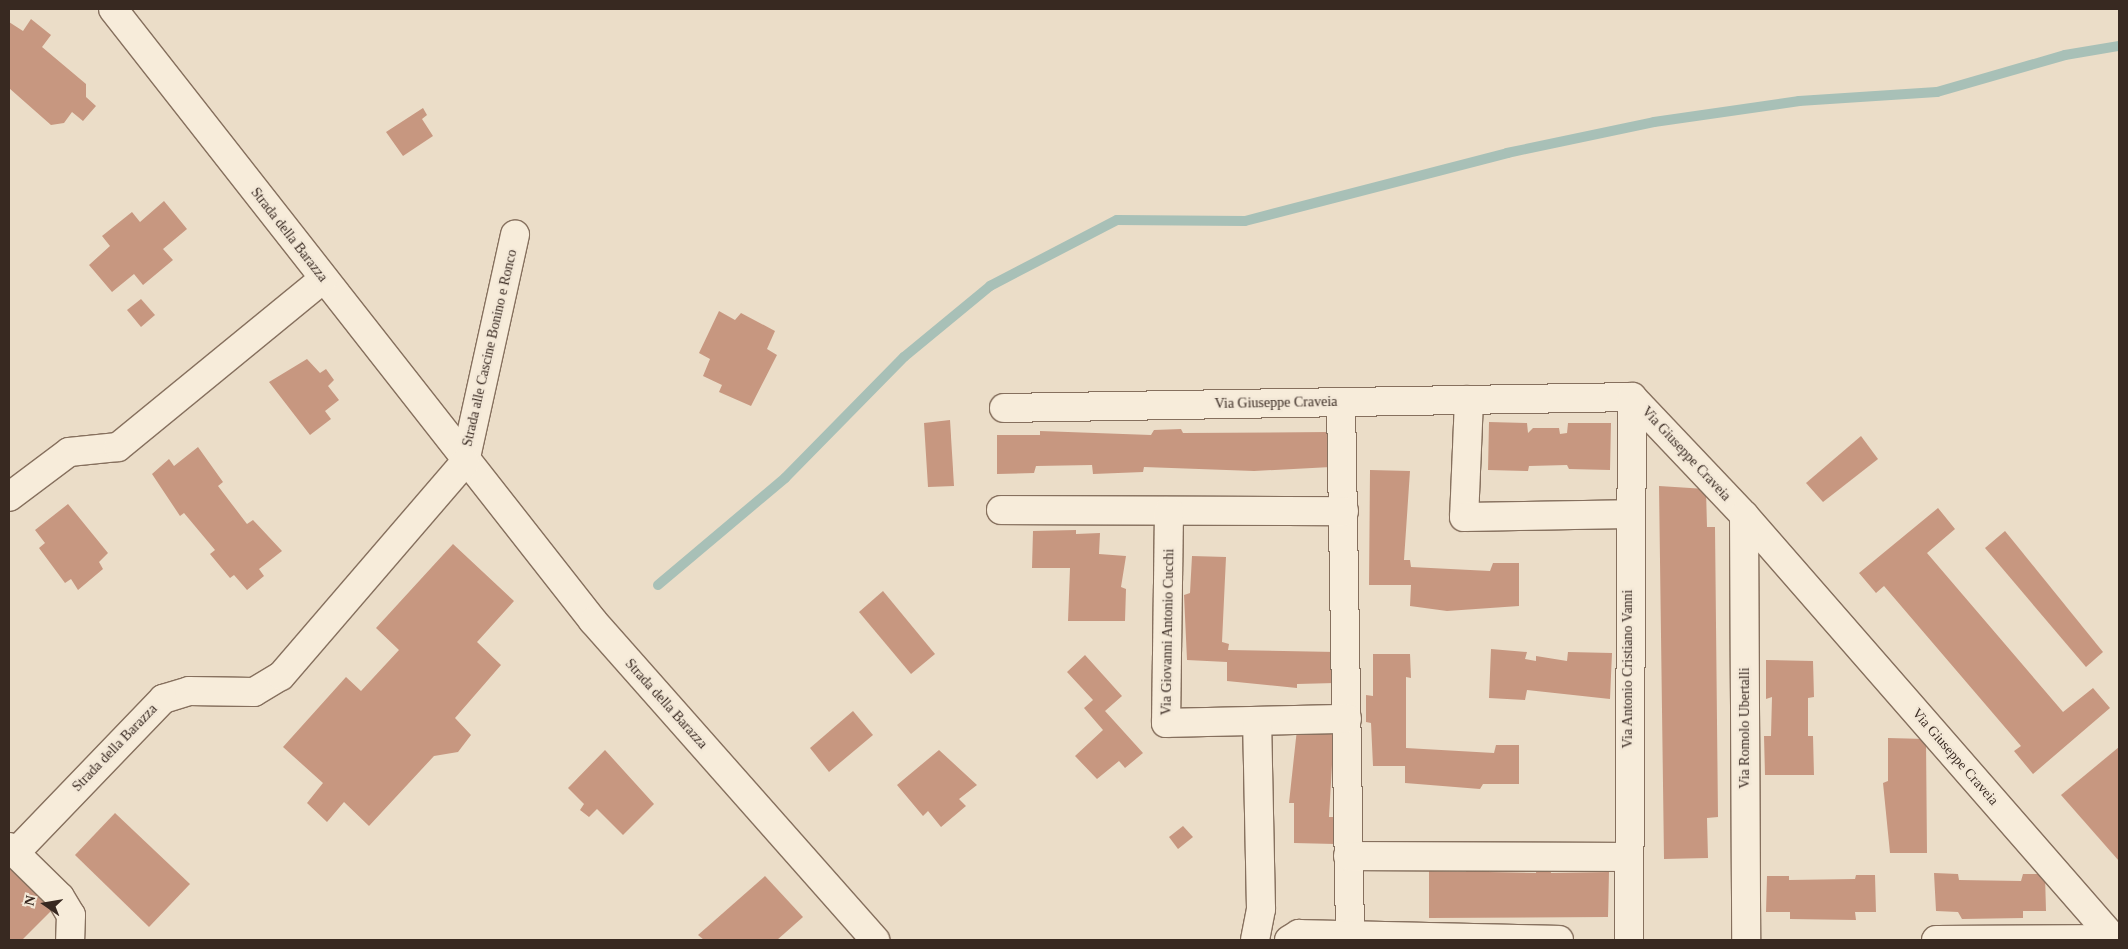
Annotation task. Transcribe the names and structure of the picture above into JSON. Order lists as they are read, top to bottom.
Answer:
{
  "streets": {
    "street": [
      "Strada della Barazza",
      "Strada alle Cascine Bonino e Ronco",
      "Via Giuseppe Craveia",
      "Via Giovanni Antonio Cucchi",
      "Via Antonio Cristiano Vanni",
      "Via Romolo Ubertalli"
    ]
  },
  "crossings": [
    ["Strada della Barazza", "Strada alle Cascine Bonino e Ronco"],
    ["Via Giuseppe Craveia", "Via Antonio Cristiano Vanni"],
    ["Via Giuseppe Craveia", "Via Romolo Ubertalli"]
  ],
  "north": "left"
}
